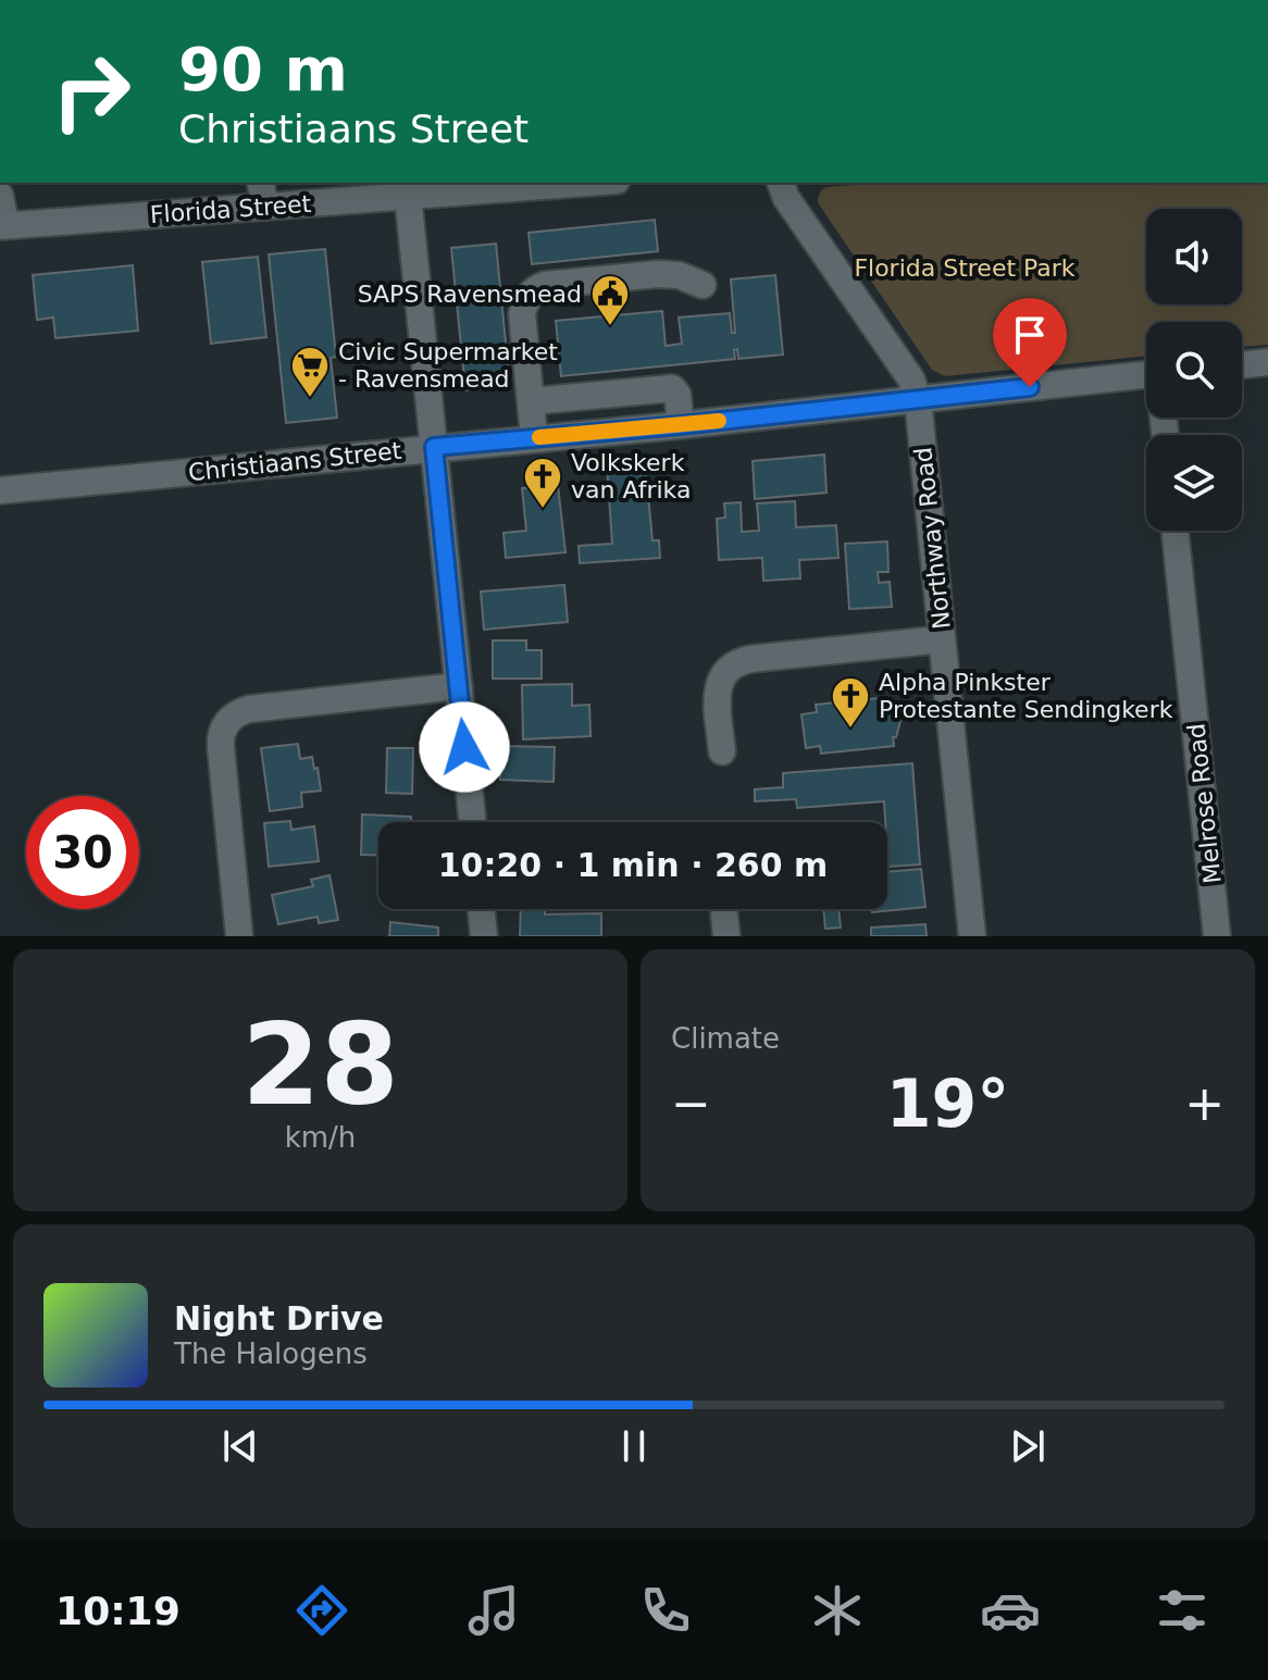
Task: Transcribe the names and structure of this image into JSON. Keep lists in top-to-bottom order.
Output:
{
  "streets": {
    "street": [
      "Florida Street",
      "Christiaans Street",
      "Northway Road",
      "Melrose Road"
    ]
  },
  "crossings": [
    ["Christiaans Street", "Northway Road"]
  ],
  "parks": ["Florida Street Park"],
  "places": {
    "public building": ["SAPS Ravensmead"],
    "supermarket": ["Civic Supermarket - Ravensmead"],
    "church": ["Volkskerk van Afrika", "Alpha Pinkster Protestante Sendingkerk"]
  },
  "page": {
    "turn": ["90 m", "Christiaans Street"],
    "limit": "30",
    "trip": "10:20 · 1 min · 260 m",
    "tile": [
      ["28", "km/h"],
      "Climate"
    ],
    "heat": ["−", "19°", "+"],
    "song": ["Night Drive", "The Halogens"],
    "tabs": "10:19"
  }
}
